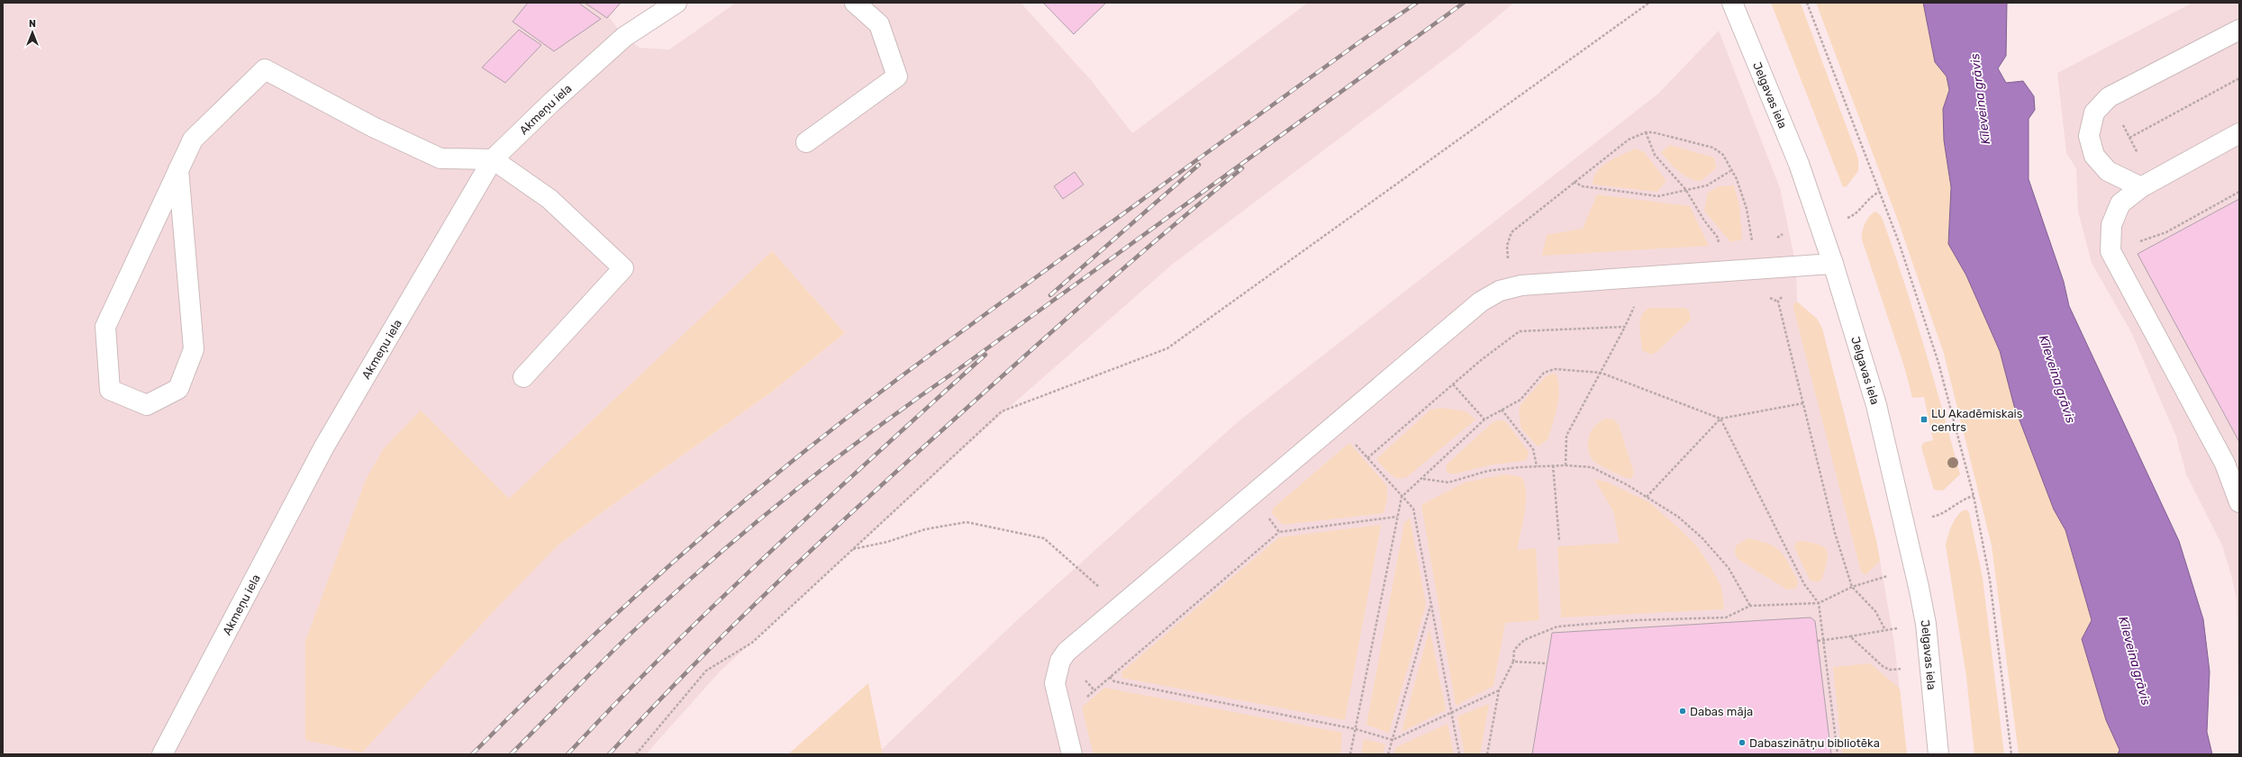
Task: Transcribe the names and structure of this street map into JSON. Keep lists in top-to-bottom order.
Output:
{
  "streets": {
    "main road": ["Jelgavas iela", "Akmeņu iela"]
  },
  "water": ["Kīleveina grāvis"],
  "places": {
    "transit": ["LU Akadēmiskais centrs"],
    "other": ["Dabas māja", "Dabaszinātņu bibliotēka"]
  },
  "north": "top"
}
